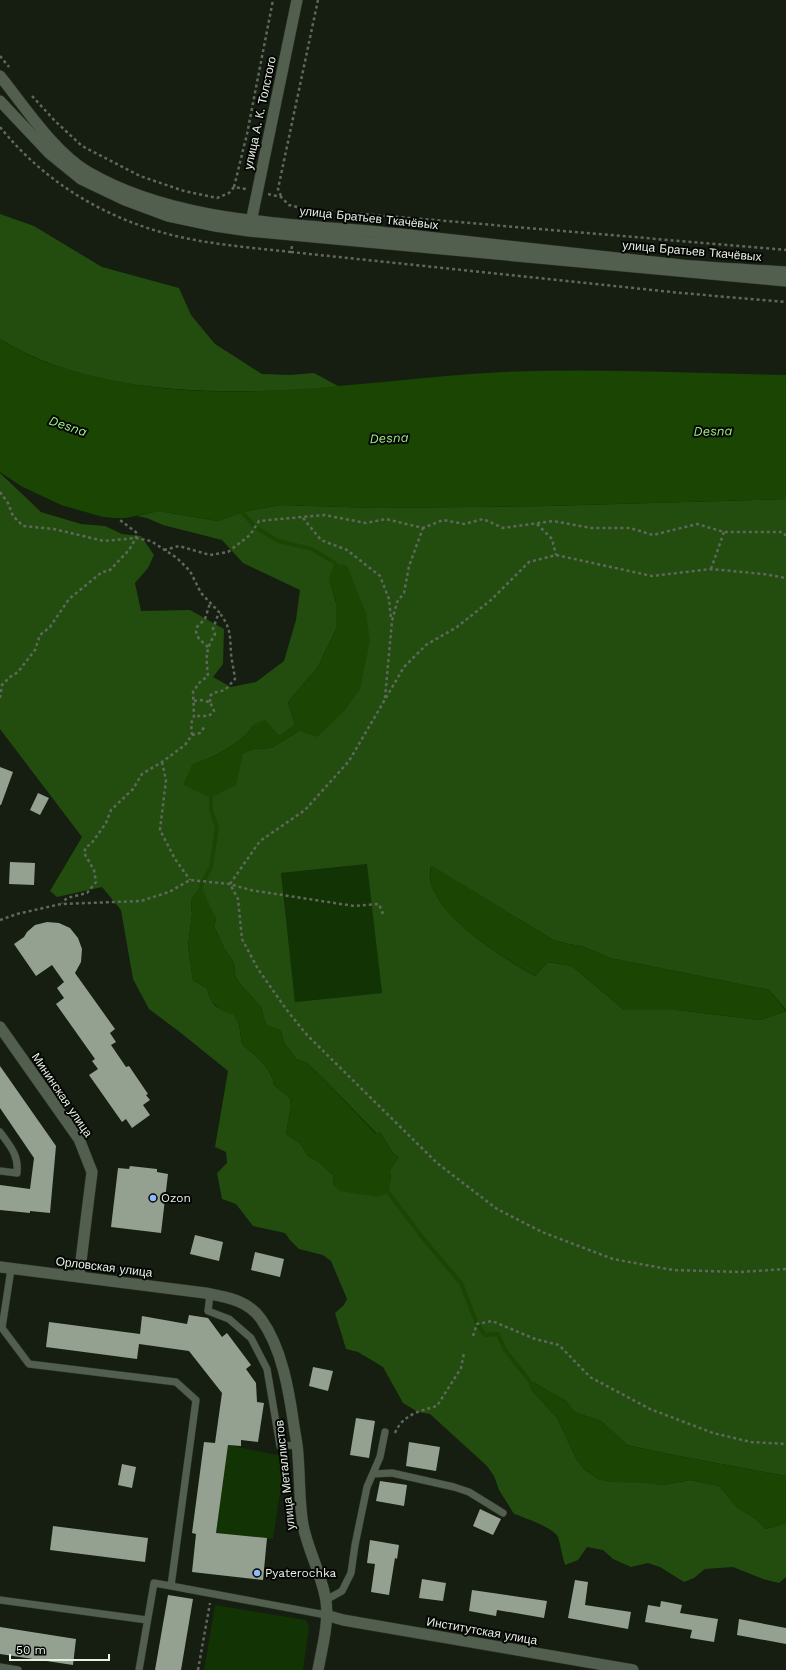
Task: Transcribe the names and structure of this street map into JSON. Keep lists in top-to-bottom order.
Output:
{
  "streets": {
    "street": [
      "улица А. К. Толстого",
      "улица Братьев Ткачёвых",
      "Мининская улица",
      "Орловская улица",
      "улица Металлистов",
      "Институтская улица"
    ]
  },
  "crossings": [
    ["улица А. К. Толстого", "улица Братьев Ткачёвых"],
    ["Мининская улица", "Орловская улица"],
    ["Орловская улица", "улица Металлистов"],
    ["улица Металлистов", "Институтская улица"]
  ],
  "water": ["Desna"],
  "places": ["Ozon", "Pyaterochka"],
  "scale_bar": "50 m"
}
